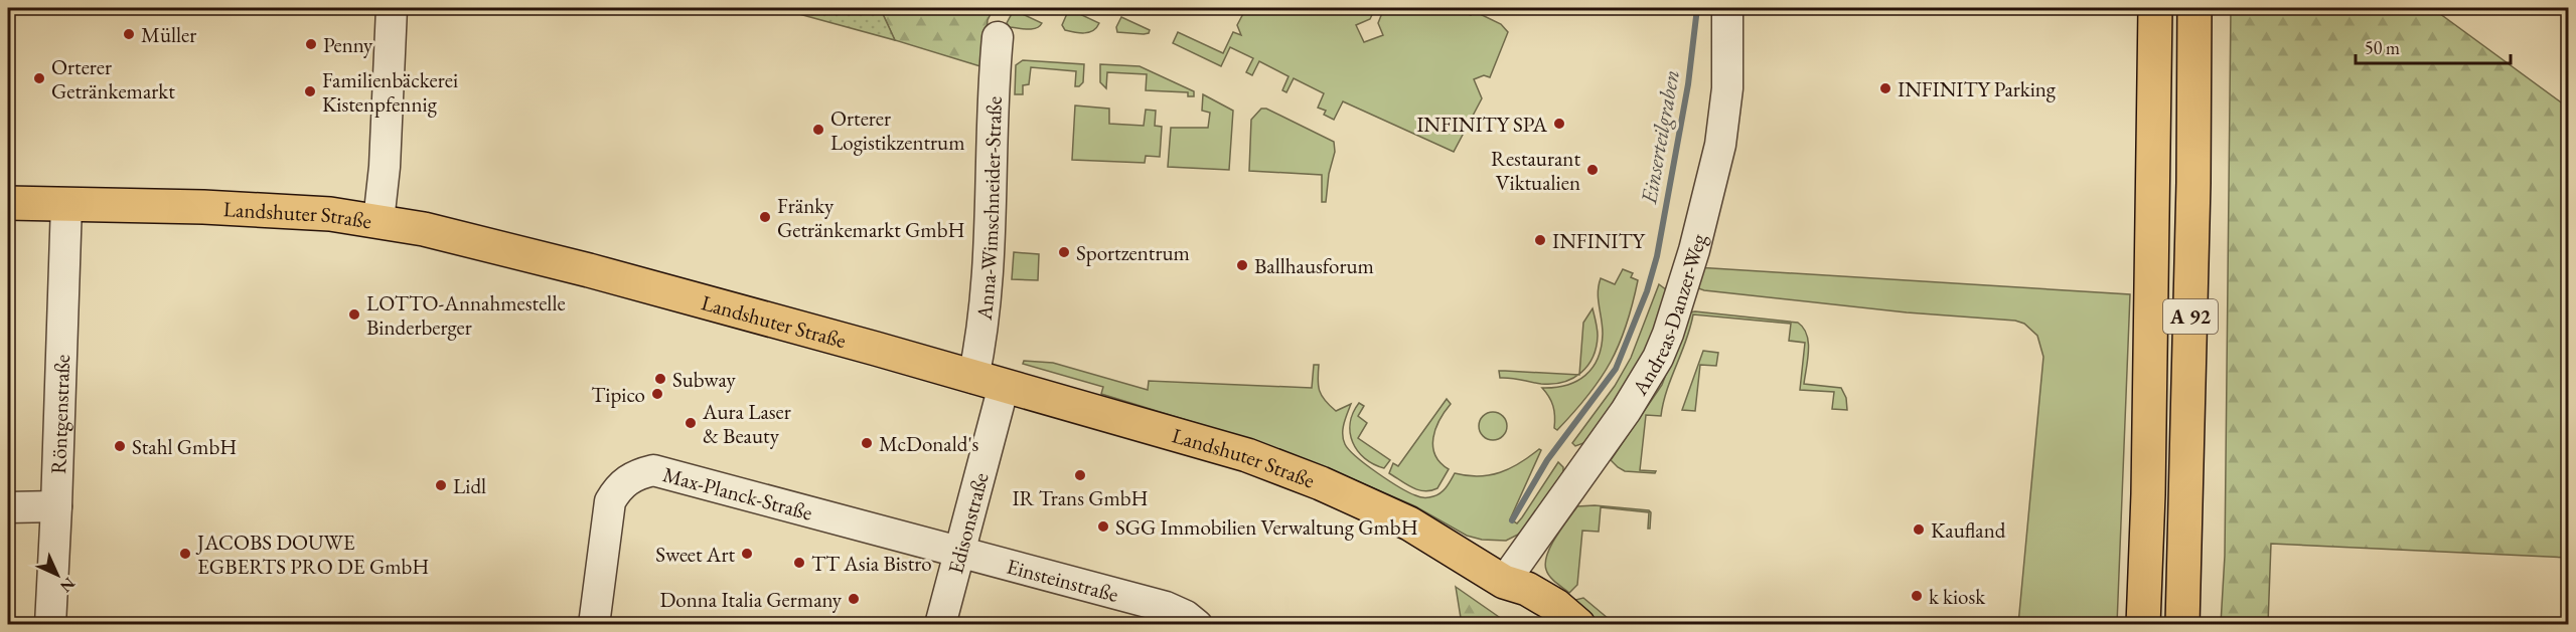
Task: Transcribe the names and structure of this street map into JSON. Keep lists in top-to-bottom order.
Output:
{
  "streets": {
    "main road": ["Landshuter Straße", "A 92"],
    "street": [
      "Anna-Wimschneider-Straße",
      "Andreas-Danzer-Weg",
      "Röntgenstraße",
      "Max-Planck-Straße",
      "Edisonstraße",
      "Einsteinstraße"
    ]
  },
  "crossings": [
    ["Anna-Wimschneider-Straße", "Landshuter Straße"],
    ["Anna-Wimschneider-Straße", "Edisonstraße"],
    ["Landshuter Straße", "Andreas-Danzer-Weg"],
    ["Landshuter Straße", "Röntgenstraße"],
    ["Landshuter Straße", "Edisonstraße"],
    ["Max-Planck-Straße", "Edisonstraße"],
    ["Max-Planck-Straße", "Einsteinstraße"],
    ["Edisonstraße", "Einsteinstraße"]
  ],
  "water": ["Einserteilgraben"],
  "places": [
    "Müller",
    "Penny",
    "Orterer Getränkemarkt",
    "INFINITY Parking",
    "Familienbäckerei Kistenpfennig",
    "INFINITY SPA",
    "Orterer Logistikzentrum",
    "Restaurant Viktualien",
    "Fränky Getränkemarkt GmbH",
    "INFINITY",
    "Sportzentrum",
    "Ballhausforum",
    "LOTTO-Annahmestelle Binderberger",
    "Subway",
    "Tipico",
    "Aura Laser & Beauty",
    "McDonald's",
    "Stahl GmbH",
    "IR Trans GmbH",
    "Lidl",
    "SGG Immobilien Verwaltung GmbH",
    "Kaufland",
    "JACOBS DOUWE EGBERTS PRO DE GmbH",
    "Sweet Art",
    "TT Asia Bistro",
    "k kiosk",
    "Donna Italia Germany"
  ],
  "scale_bar": "50 m",
  "north": "bottom right"
}
